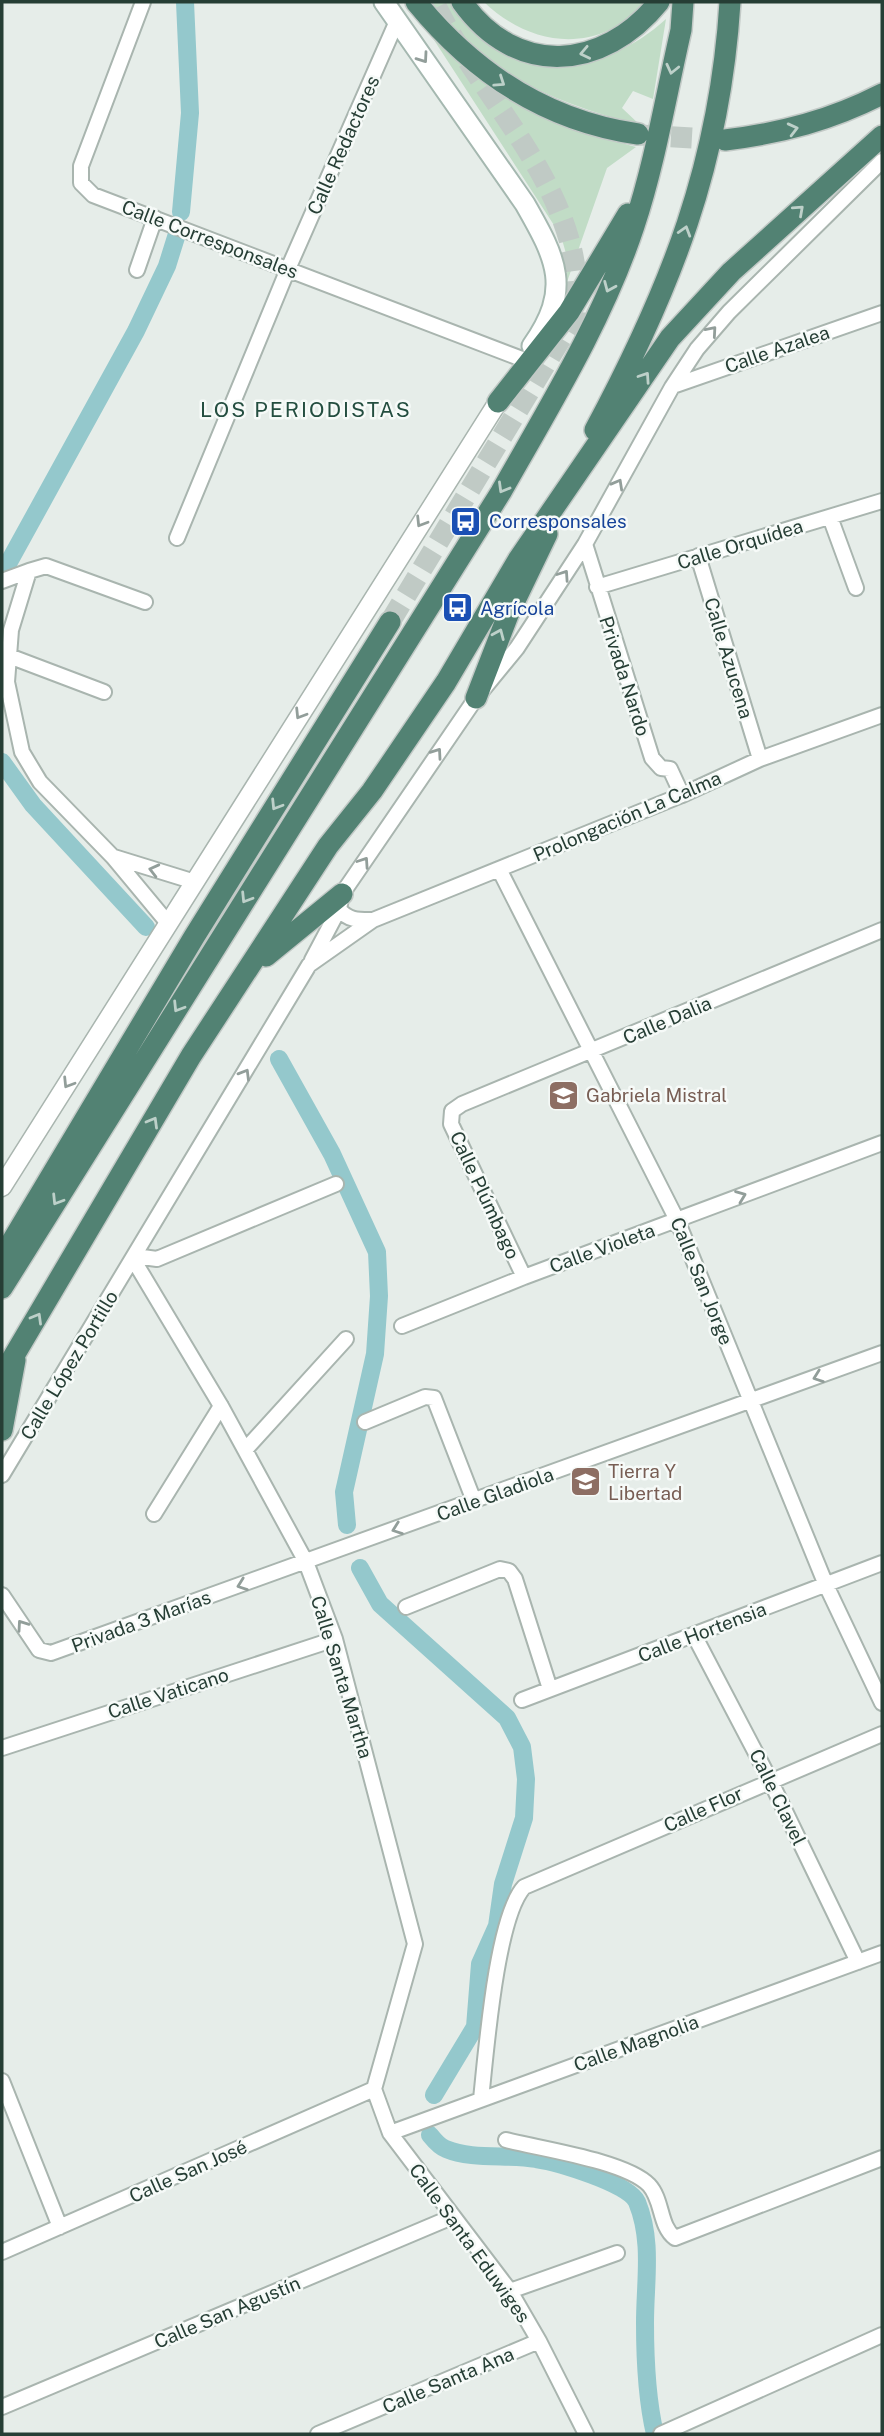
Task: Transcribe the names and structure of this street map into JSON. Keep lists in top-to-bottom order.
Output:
{
  "streets": {
    "street": [
      "Calle Redactores",
      "Calle Corresponsales",
      "Calle Azalea",
      "Calle Orquídea",
      "Calle Azucena",
      "Privada Nardo",
      "Prolongación La Calma",
      "Calle Dalia",
      "Calle Plúmbago",
      "Calle Violeta",
      "Calle San Jorge",
      "Calle López Portillo",
      "Calle Gladiola",
      "Privada 3 Marías",
      "Calle Hortensia",
      "Calle Santa Martha",
      "Calle Vaticano",
      "Calle Clavel",
      "Calle Flor",
      "Calle Magnolia",
      "Calle San José",
      "Calle Santa Eduwiges",
      "Calle San Agustín",
      "Calle Santa Ana"
    ]
  },
  "crossings": [
    ["Calle Redactores", "Calle Corresponsales"],
    ["Calle Orquídea", "Calle Azucena"],
    ["Calle Orquídea", "Privada Nardo"],
    ["Calle Azucena", "Prolongación La Calma"],
    ["Privada Nardo", "Prolongación La Calma"],
    ["Prolongación La Calma", "Calle San Jorge"],
    ["Prolongación La Calma", "Calle López Portillo"],
    ["Calle Dalia", "Calle Plúmbago"],
    ["Calle Dalia", "Calle San Jorge"],
    ["Calle Plúmbago", "Calle Violeta"],
    ["Calle Violeta", "Calle San Jorge"],
    ["Calle San Jorge", "Calle Gladiola"],
    ["Calle San Jorge", "Calle Hortensia"],
    ["Calle López Portillo", "Calle Santa Martha"],
    ["Calle Gladiola", "Privada 3 Marías"],
    ["Calle Gladiola", "Calle Santa Martha"],
    ["Privada 3 Marías", "Calle Santa Martha"],
    ["Calle Hortensia", "Calle Clavel"],
    ["Calle Santa Martha", "Calle Vaticano"],
    ["Calle Santa Martha", "Calle San José"],
    ["Calle Santa Martha", "Calle Santa Eduwiges"],
    ["Calle Clavel", "Calle Flor"],
    ["Calle Clavel", "Calle Magnolia"],
    ["Calle Flor", "Calle Magnolia"],
    ["Calle Magnolia", "Calle Santa Eduwiges"],
    ["Calle San José", "Calle Santa Eduwiges"],
    ["Calle Santa Eduwiges", "Calle San Agustín"],
    ["Calle Santa Eduwiges", "Calle Santa Ana"]
  ],
  "one_way": ["Calle Violeta", "Calle Gladiola", "Privada 3 Marías"],
  "districts": ["LOS PERIODISTAS"],
  "places": {
    "bus stop": ["Corresponsales", "Agrícola"],
    "school or university": ["Gabriela Mistral", "Tierra Y Libertad"]
  }
}
